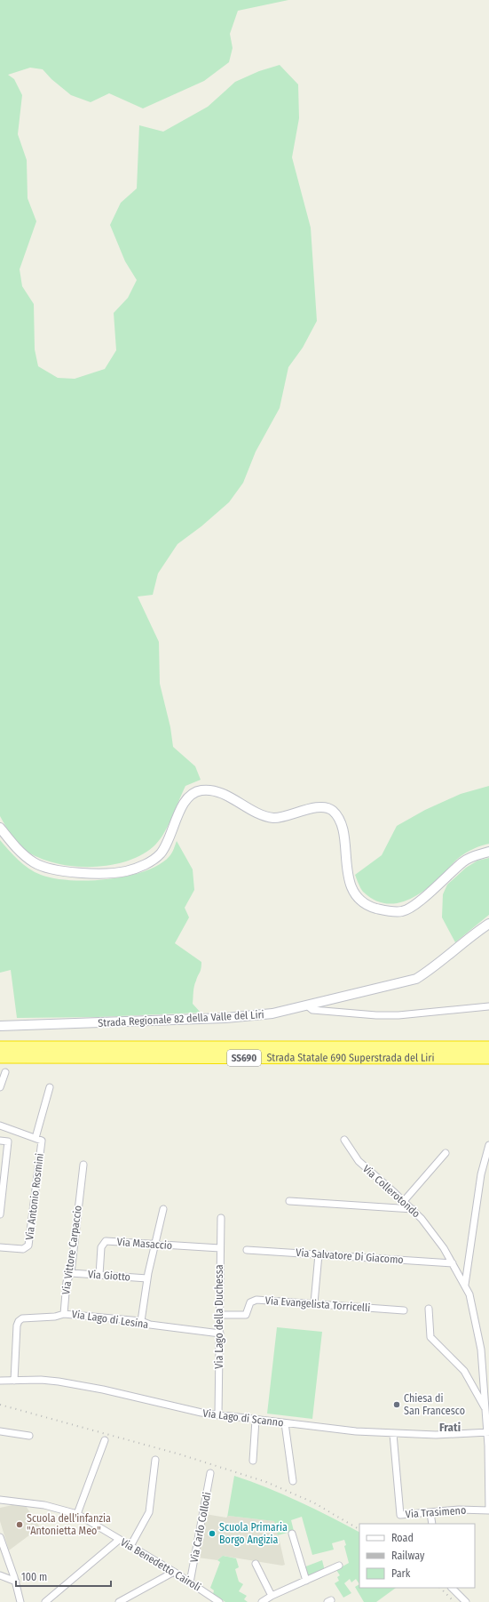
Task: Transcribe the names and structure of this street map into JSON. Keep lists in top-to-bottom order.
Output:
{
  "streets": {
    "highway": ["SS690", "Strada Statale 690 Superstrada del Liri"],
    "main road": ["Strada Regionale 82 della Valle del Liri"],
    "street": [
      "Via Collerotondo",
      "Via Antonio Rosmini",
      "Via Masaccio",
      "Via Vittore Carpaccio",
      "Via Salvatore Di Giacomo",
      "Via Giotto",
      "Via Evangelista Torricelli",
      "Via Lago della Duchessa",
      "Via Lago di Lesina",
      "Via Lago di Scanno",
      "Via Trasimeno",
      "Via Carlo Collodi",
      "Via Benedetto Cairoli"
    ]
  },
  "crossings": [
    ["Via Collerotondo", "Via Salvatore Di Giacomo"],
    ["Via Collerotondo", "Via Lago di Scanno"],
    ["Via Collerotondo", "Via Trasimeno"],
    ["Via Masaccio", "Via Giotto"],
    ["Via Masaccio", "Via Lago della Duchessa"],
    ["Via Vittore Carpaccio", "Via Giotto"],
    ["Via Vittore Carpaccio", "Via Lago di Lesina"],
    ["Via Evangelista Torricelli", "Via Lago della Duchessa"],
    ["Via Lago della Duchessa", "Via Lago di Lesina"],
    ["Via Lago della Duchessa", "Via Lago di Scanno"],
    ["Via Lago di Lesina", "Via Lago di Scanno"],
    ["Via Lago di Scanno", "Via Trasimeno"],
    ["Via Carlo Collodi", "Via Benedetto Cairoli"]
  ],
  "districts": ["Frati"],
  "places": ["Chiesa di San Francesco", "Scuola dell'infanzia \"Antonietta Meo\"", "Scuola Primaria Borgo Angizia"],
  "legend": ["Road", "Railway", "Park"],
  "scale_bar": "100 m"
}
